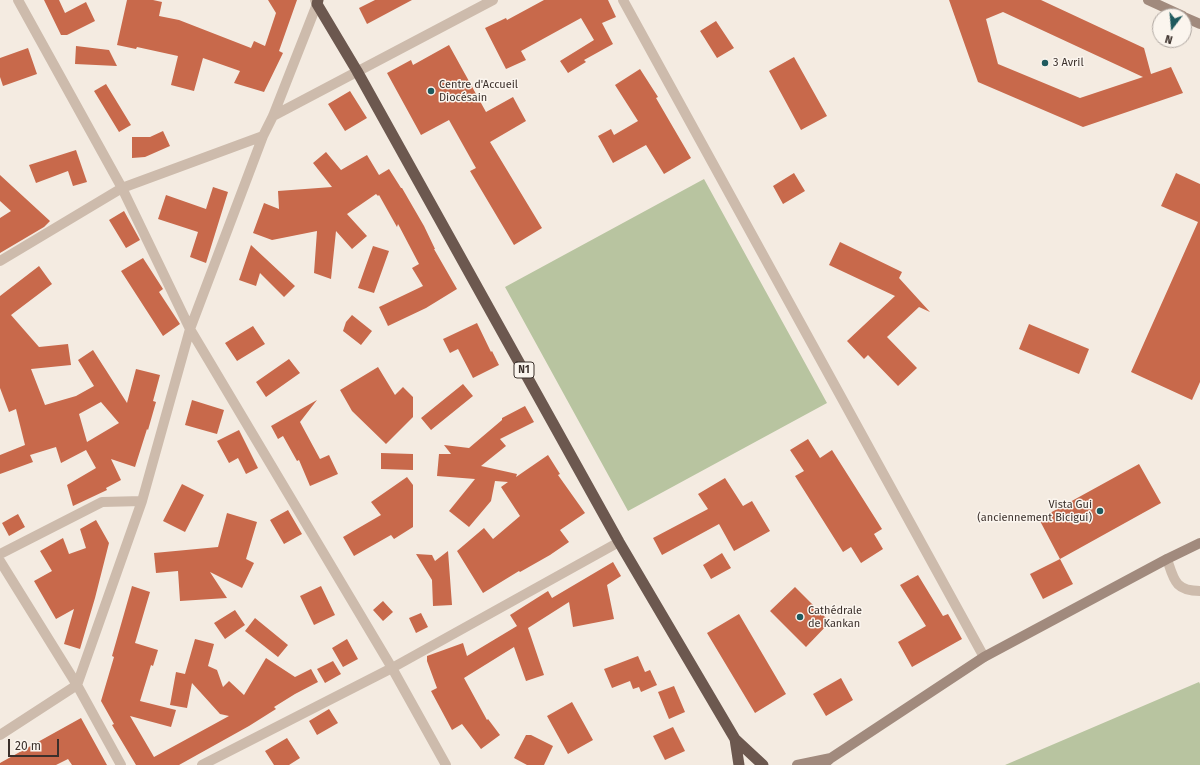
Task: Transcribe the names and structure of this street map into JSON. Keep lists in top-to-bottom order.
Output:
{
  "streets": {
    "highway": ["N1"]
  },
  "places": [
    "3 Avril",
    "Centre d'Accueil Diocésain",
    "Vista Gui (anciennement Bicigui)",
    "Cathédrale de Kankan"
  ],
  "scale_bar": "20 m",
  "north": "bottom"
}
